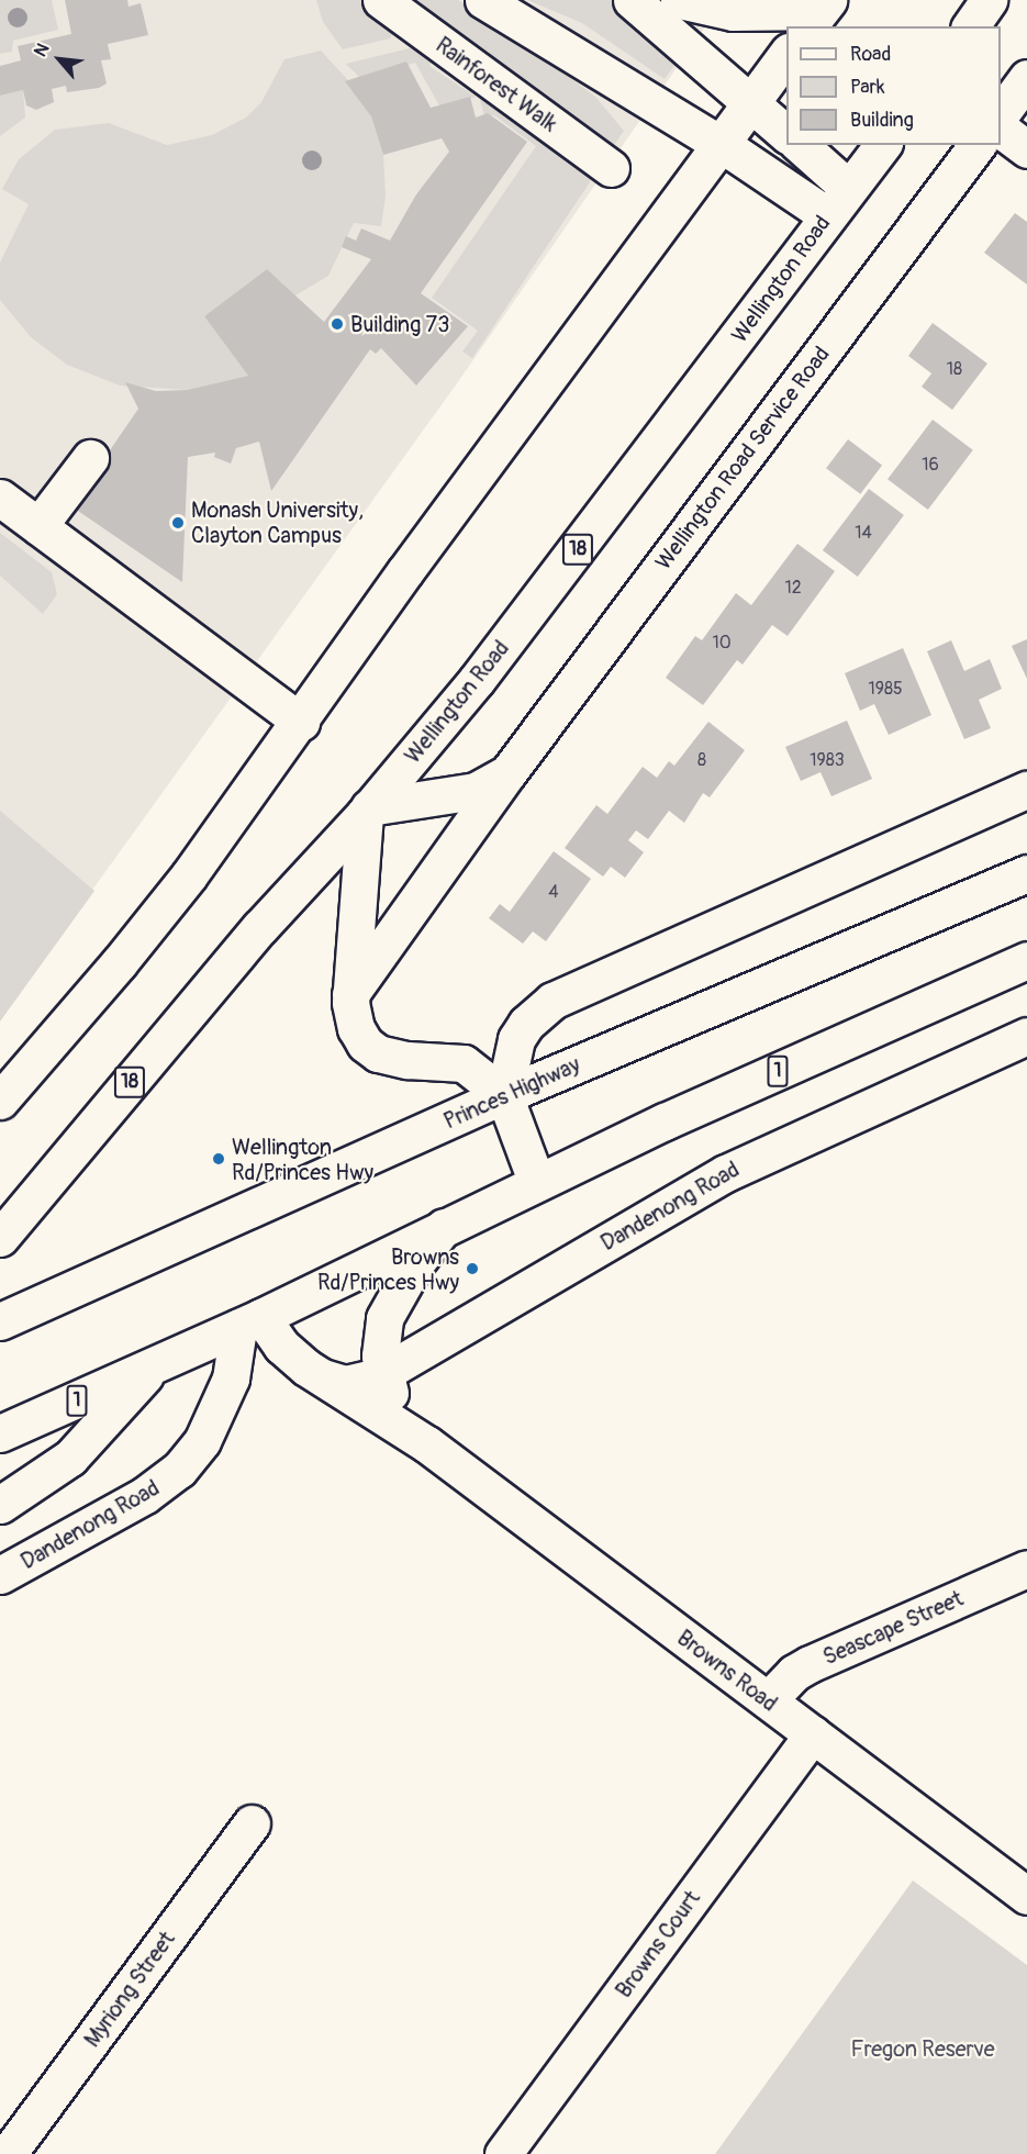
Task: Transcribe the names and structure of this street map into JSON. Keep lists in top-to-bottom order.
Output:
{
  "streets": {
    "main road": [
      "Rainforest Walk",
      "Wellington Road",
      "Wellington Road Service Road",
      "18",
      "1",
      "Princes Highway",
      "Dandenong Road",
      "Seascape Street",
      "Browns Road",
      "Browns Court",
      "Myriong Street"
    ]
  },
  "crossings": [
    ["Wellington Road", "Wellington Road Service Road"],
    ["1", "Dandenong Road"],
    ["1", "Browns Road"],
    ["Dandenong Road", "Browns Road"],
    ["Seascape Street", "Browns Road"],
    ["Browns Road", "Browns Court"]
  ],
  "parks": ["Fregon Reserve"],
  "places": [
    "Building 73",
    "Monash University, Clayton Campus",
    "Wellington Rd/Princes Hwy",
    "Browns Rd/Princes Hwy"
  ],
  "house_numbers": [
    "18",
    "16",
    "14",
    "12",
    "10",
    "1985",
    "8",
    "1983",
    "4"
  ],
  "legend": ["Road", "Park", "Building"],
  "north": "top left"
}
